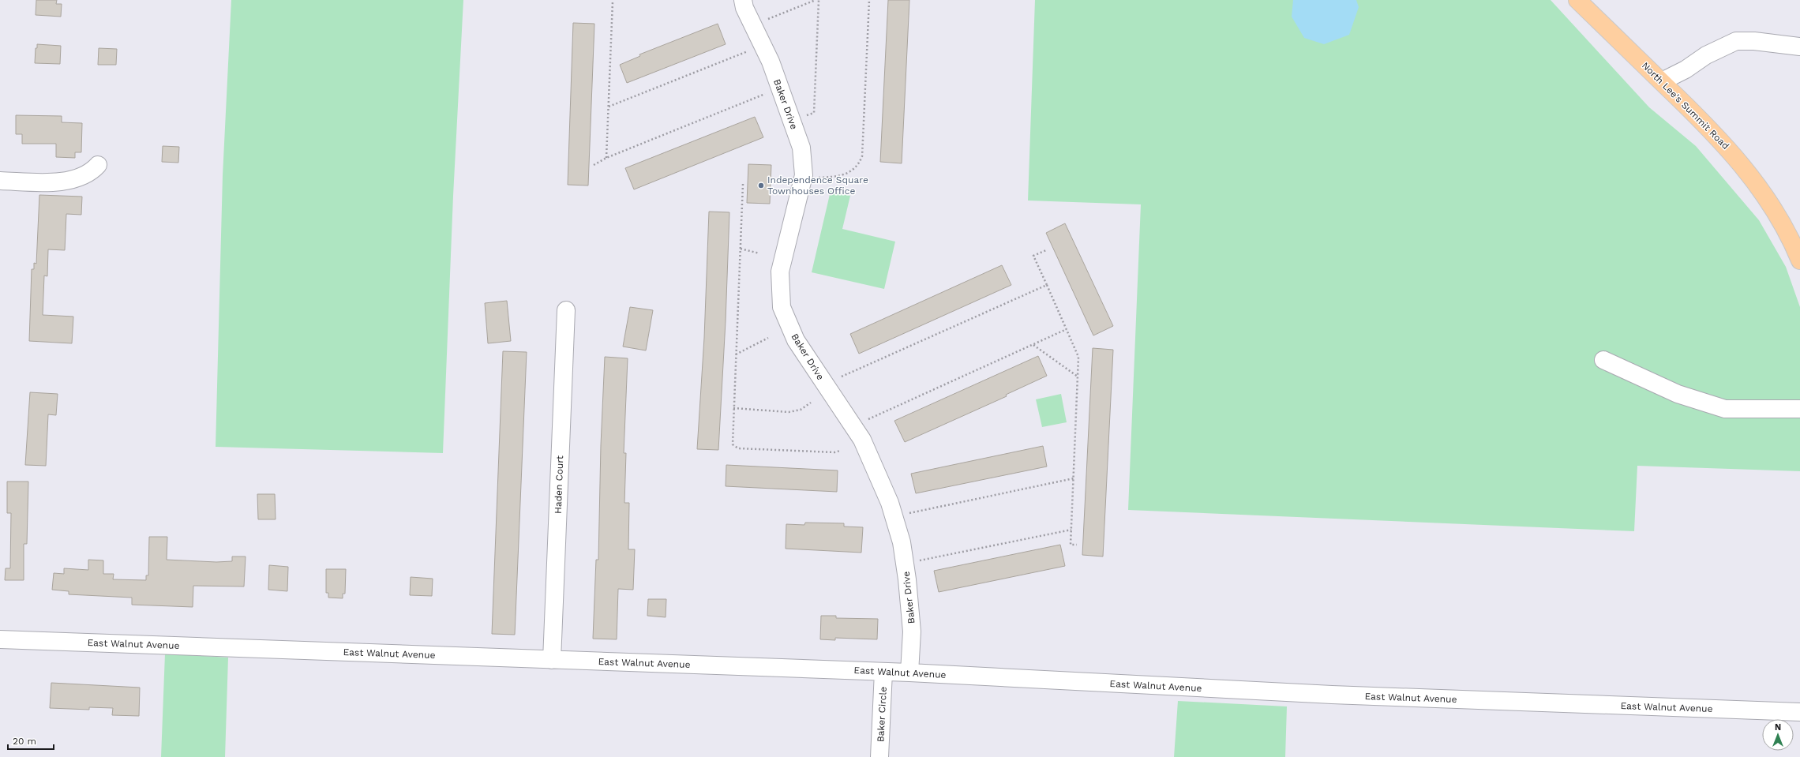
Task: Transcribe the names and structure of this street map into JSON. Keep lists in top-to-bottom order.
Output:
{
  "streets": {
    "main road": ["North Lee's Summit Road"],
    "street": [
      "Baker Drive",
      "Haden Court",
      "East Walnut Avenue",
      "Baker Circle"
    ]
  },
  "crossings": [
    ["Baker Drive", "East Walnut Avenue"],
    ["Haden Court", "East Walnut Avenue"],
    ["East Walnut Avenue", "Baker Circle"]
  ],
  "places": ["Independence Square Townhouses Office"],
  "scale_bar": "20 m",
  "north": "top"
}
